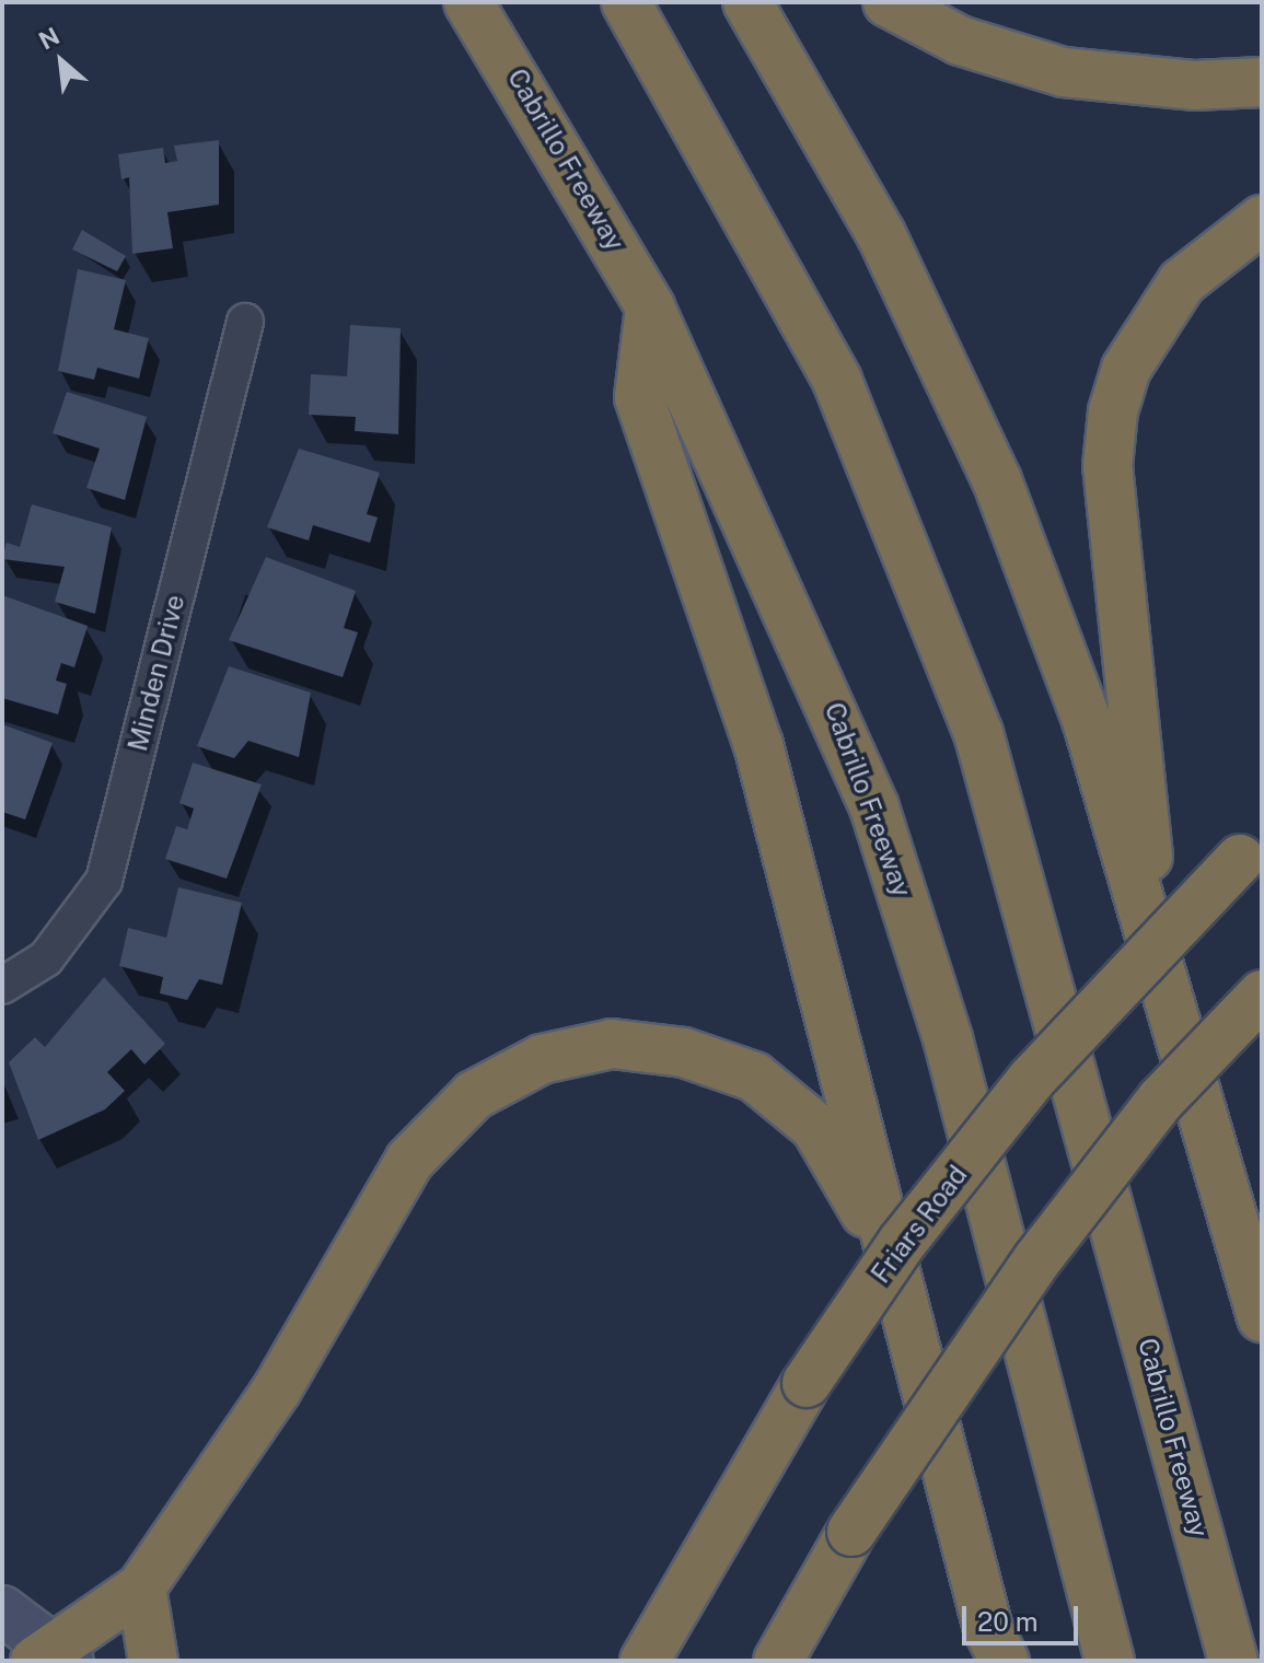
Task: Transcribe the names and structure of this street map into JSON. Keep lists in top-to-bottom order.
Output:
{
  "streets": {
    "highway": ["Cabrillo Freeway", "Friars Road"],
    "street": ["Minden Drive"]
  },
  "scale_bar": "20 m",
  "north": "top left"
}
